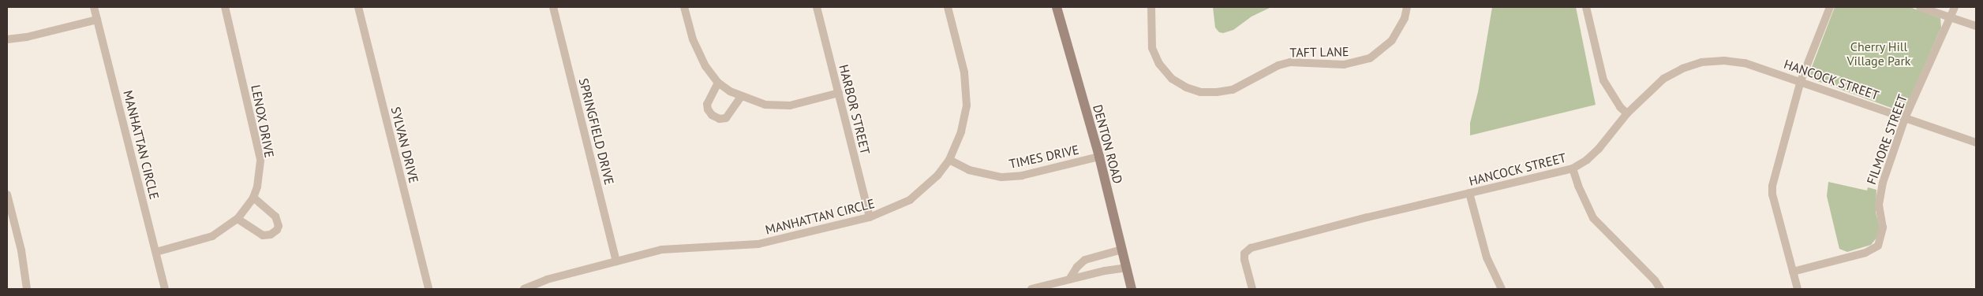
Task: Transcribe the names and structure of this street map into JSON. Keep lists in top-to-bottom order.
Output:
{
  "streets": {
    "street": [
      "TAFT LANE",
      "HANCOCK STREET",
      "HARBOR STREET",
      "LENOX DRIVE",
      "SPRINGFIELD DRIVE",
      "FILMORE STREET",
      "DENTON ROAD",
      "MANHATTAN CIRCLE",
      "SYLVAN DRIVE",
      "TIMES DRIVE"
    ]
  },
  "crossings": [
    ["HANCOCK STREET", "FILMORE STREET"],
    ["HARBOR STREET", "MANHATTAN CIRCLE"],
    ["LENOX DRIVE", "MANHATTAN CIRCLE"],
    ["SPRINGFIELD DRIVE", "MANHATTAN CIRCLE"],
    ["DENTON ROAD", "TIMES DRIVE"],
    ["MANHATTAN CIRCLE", "TIMES DRIVE"]
  ],
  "parks": ["Cherry Hill Village Park"]
}
